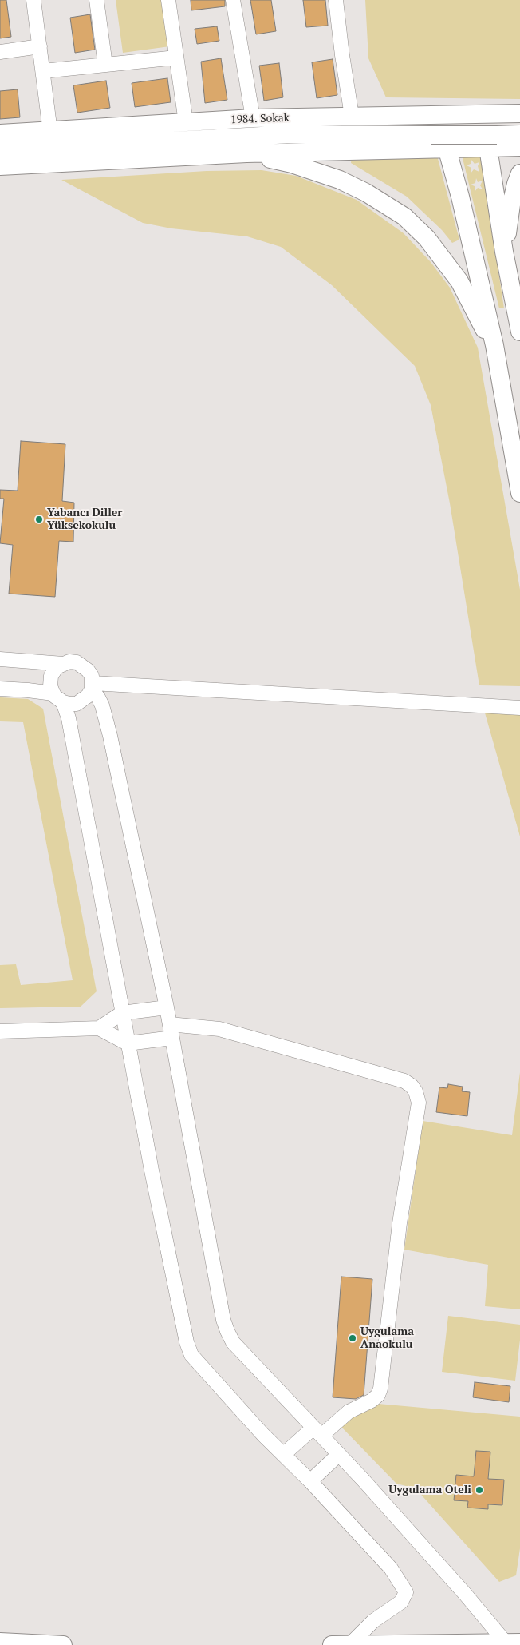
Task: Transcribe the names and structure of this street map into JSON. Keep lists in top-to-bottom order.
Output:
{
  "streets": {
    "main road": ["1984. Sokak"]
  },
  "places": ["Yabancı Diller Yüksekokulu", "Uygulama Anaokulu", "Uygulama Oteli"]
}
